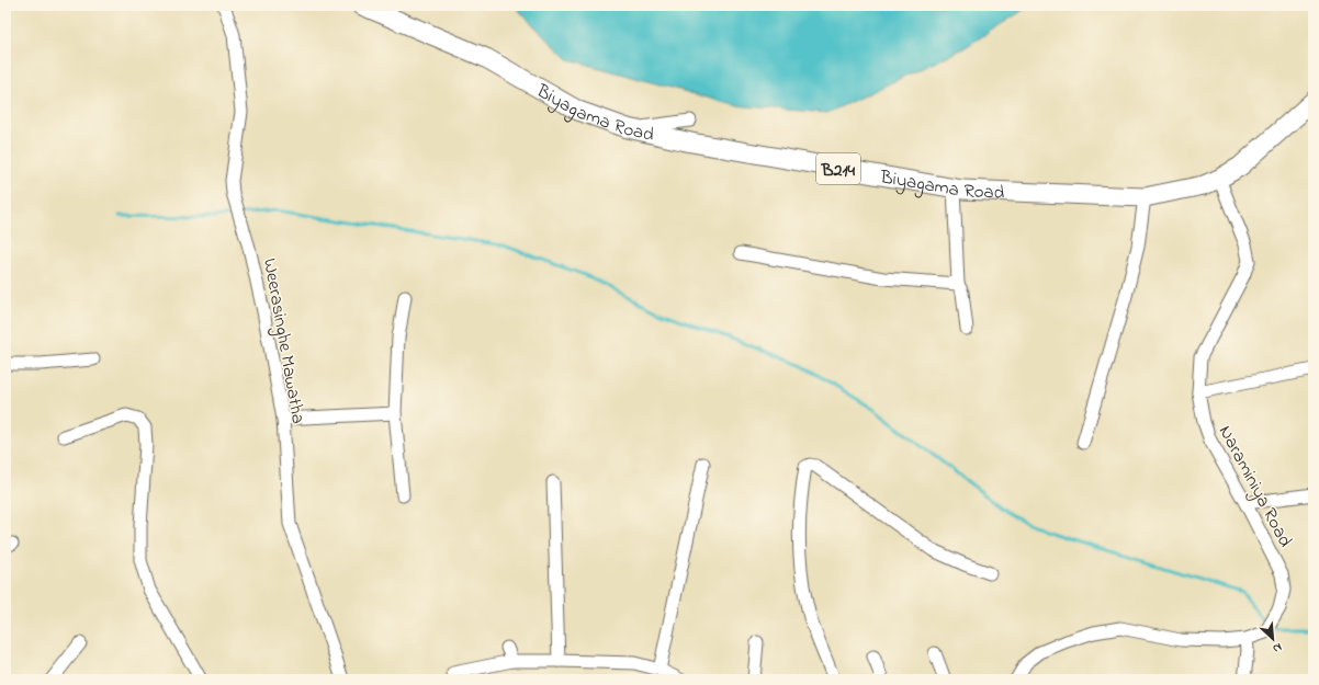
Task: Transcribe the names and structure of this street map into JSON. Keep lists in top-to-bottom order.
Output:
{
  "streets": {
    "main road": ["Biyagama Road", "B214"],
    "street": ["Weerasinghe Mawatha", "Naraminiya Road"]
  },
  "crossings": [
    ["Biyagama Road", "Naraminiya Road"]
  ],
  "north": "bottom right"
}
